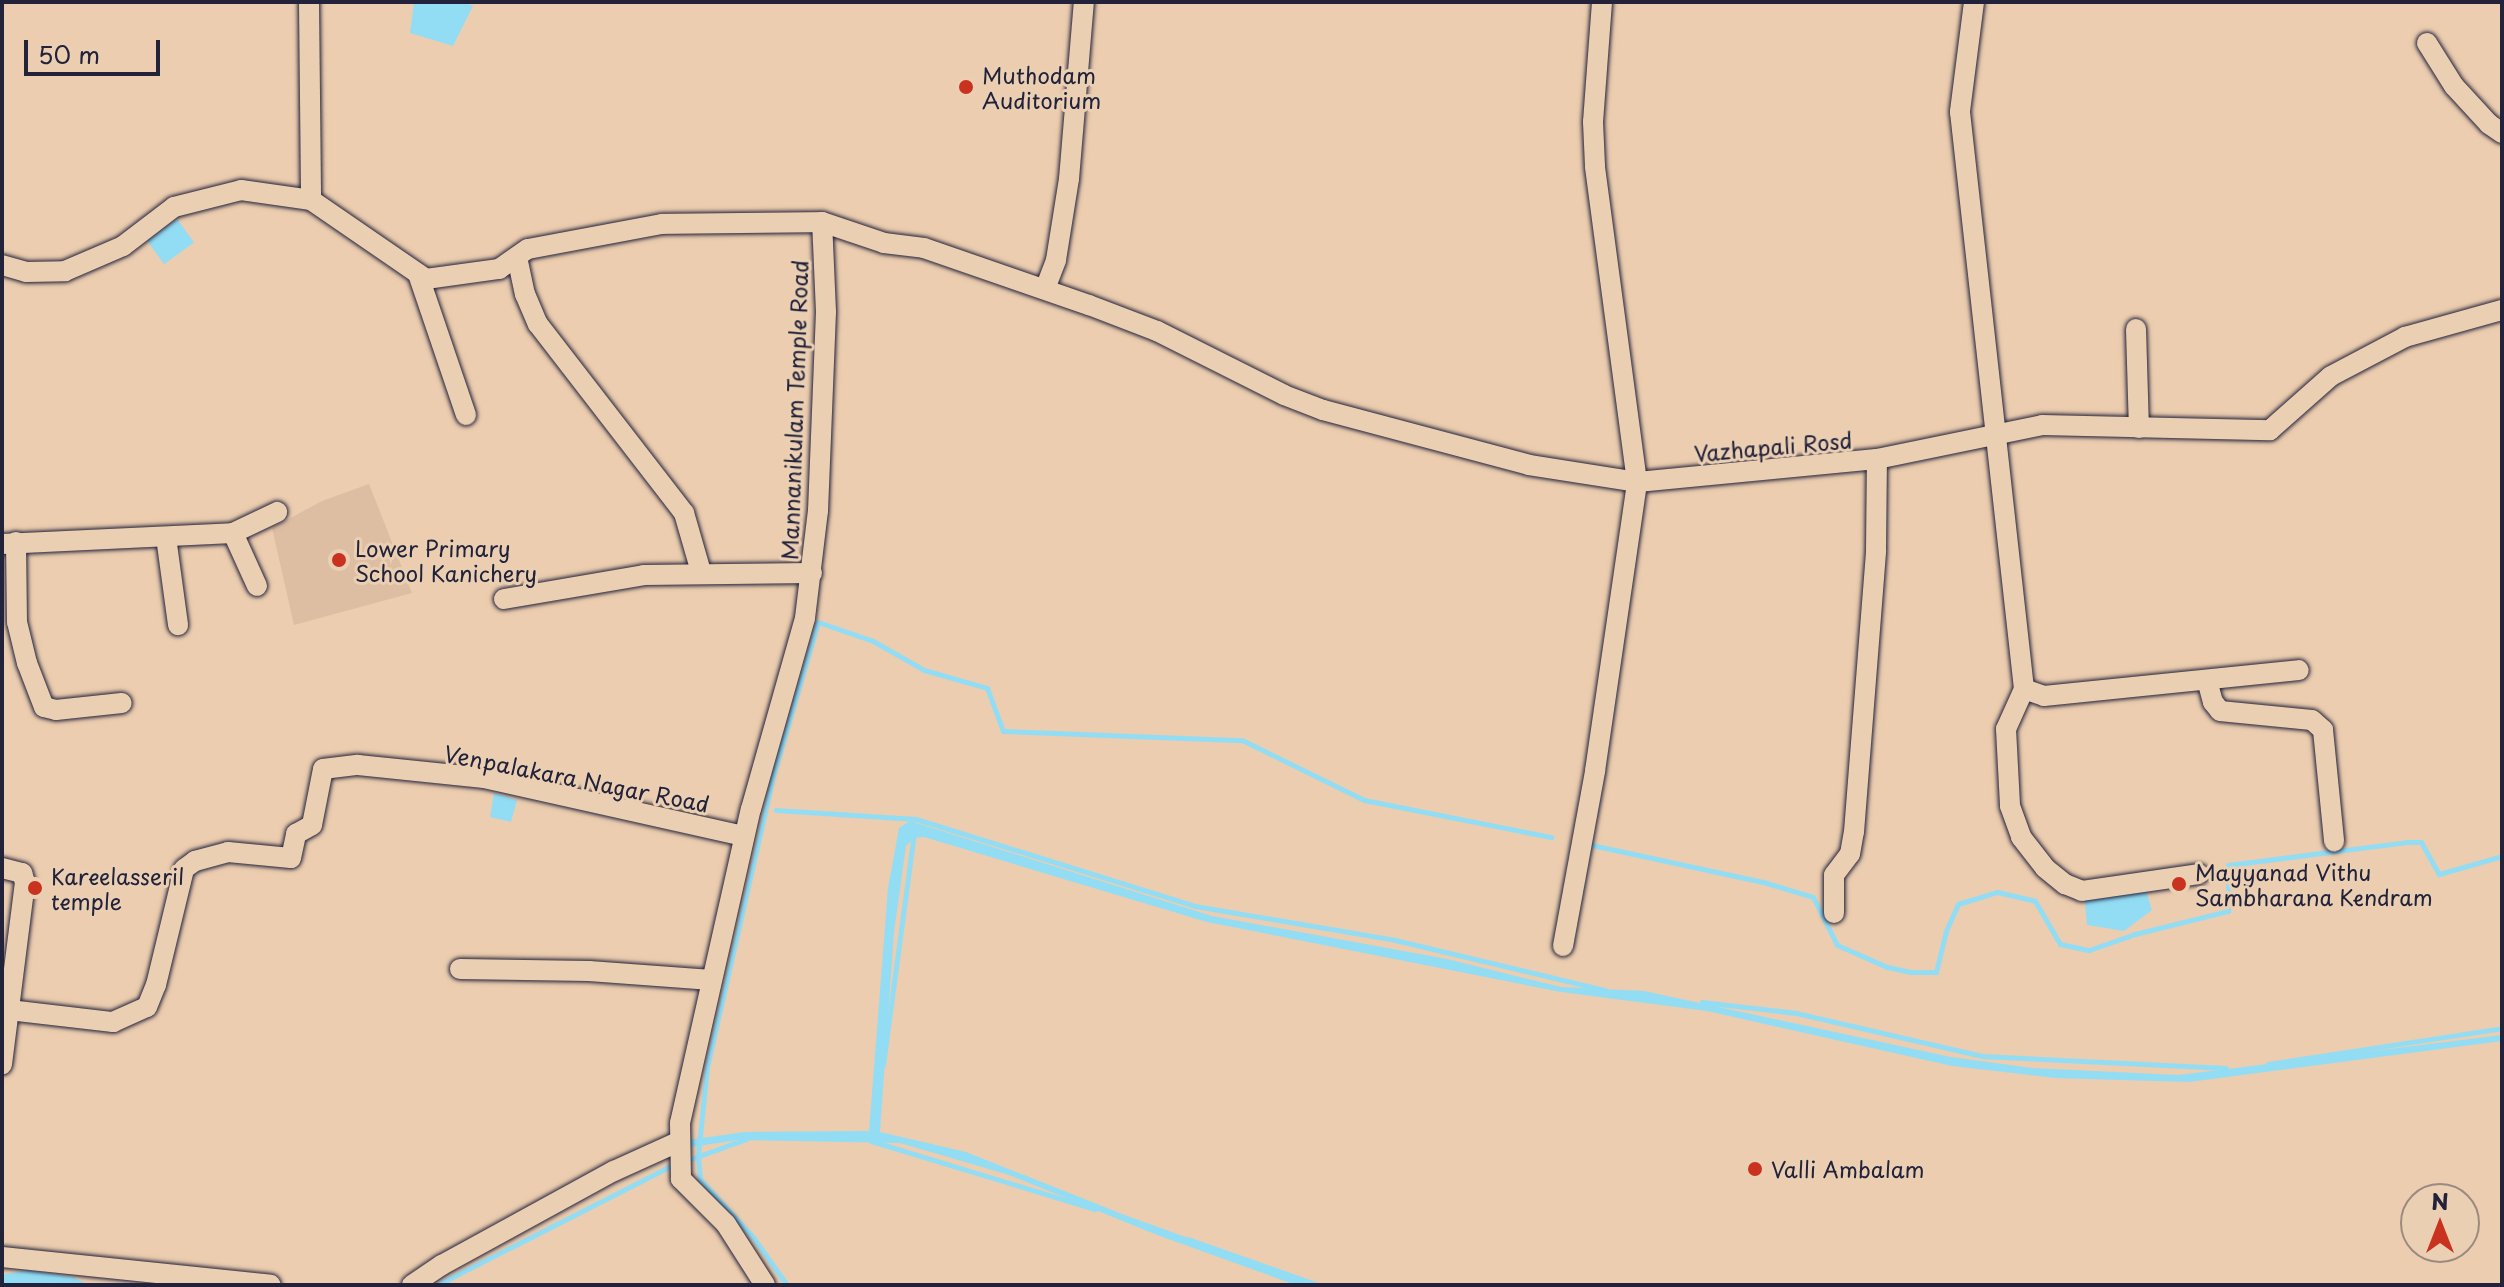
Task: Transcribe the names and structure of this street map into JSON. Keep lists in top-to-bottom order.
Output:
{
  "streets": {
    "street": ["Mannanikulam Temple Road", "Vazhapali Rosd", "Venpalakara Nagar Road"]
  },
  "crossings": [
    ["Mannanikulam Temple Road", "Venpalakara Nagar Road"]
  ],
  "places": [
    "Muthodam Auditorium",
    "Lower Primary School Kanichery",
    "Mayyanad Vithu Sambharana Kendram",
    "Kareelasseril temple",
    "Valli Ambalam"
  ],
  "scale_bar": "50 m",
  "north": "top"
}
